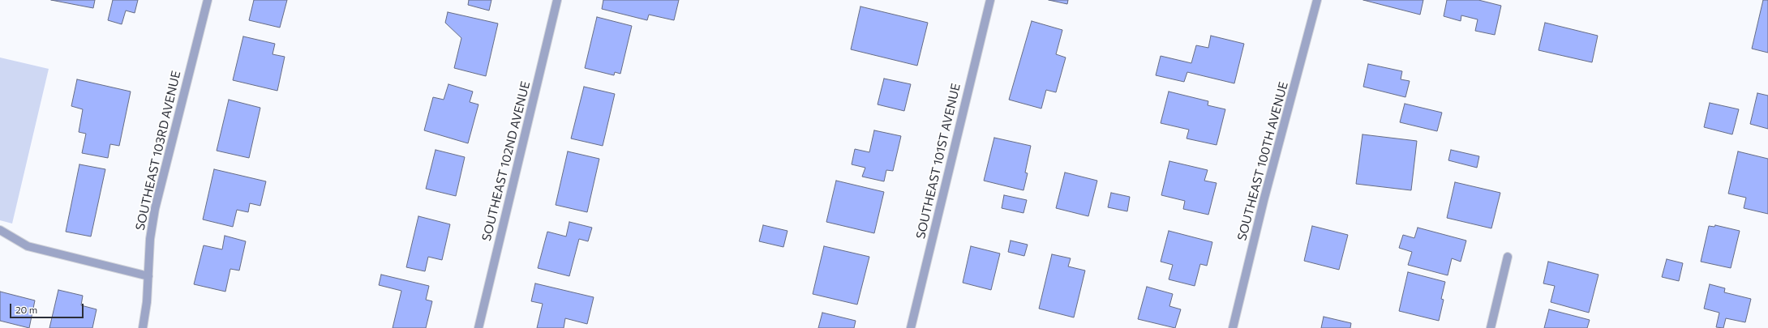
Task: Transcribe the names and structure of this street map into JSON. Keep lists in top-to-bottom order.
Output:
{
  "streets": {
    "street": [
      "SOUTHEAST 103RD AVENUE",
      "SOUTHEAST 102ND AVENUE",
      "SOUTHEAST 101ST AVENUE",
      "SOUTHEAST 100TH AVENUE"
    ]
  },
  "scale_bar": "20 m"
}
